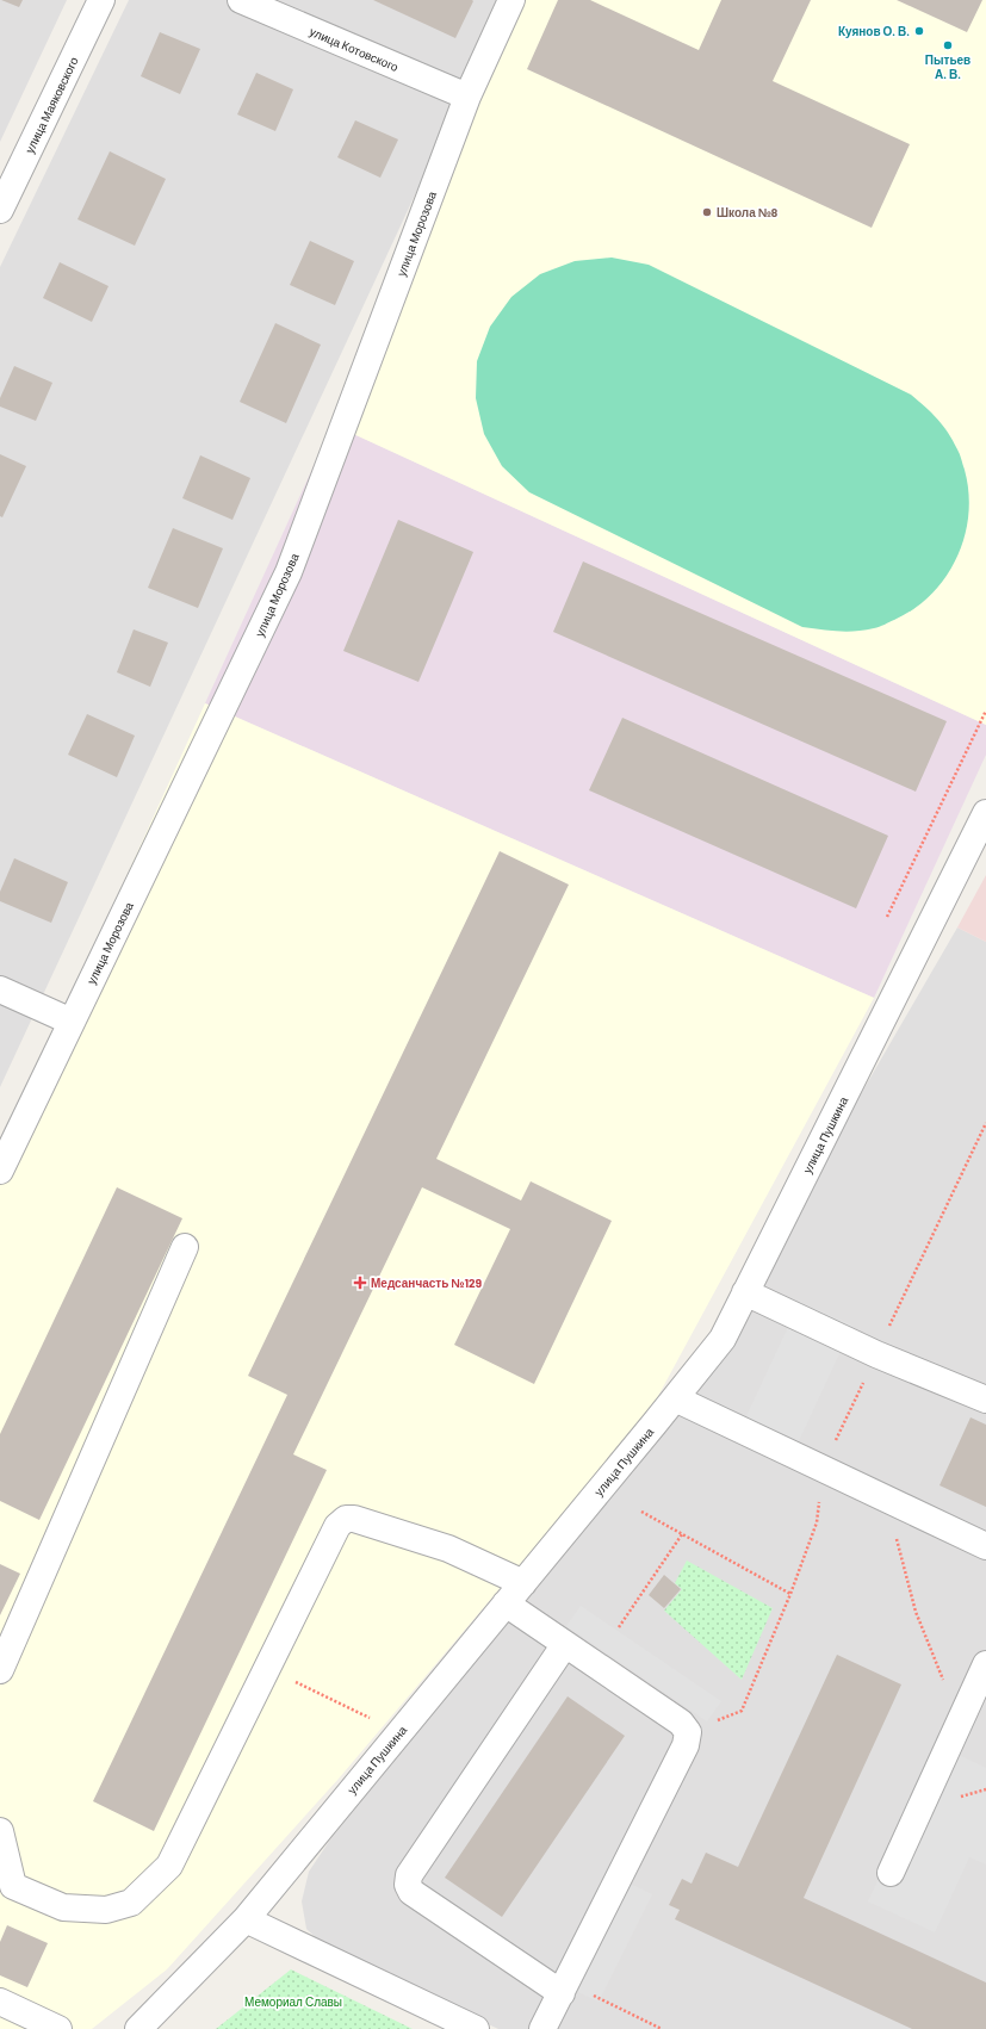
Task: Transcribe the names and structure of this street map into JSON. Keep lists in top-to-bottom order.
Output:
{
  "streets": {
    "street": [
      "улица Котовского",
      "улица Маяковского",
      "улица Морозова",
      "улица Пушкина"
    ]
  },
  "crossings": [
    ["улица Котовского", "улица Морозова"]
  ],
  "parks": ["Мемориал Славы"],
  "places": {
    "other": ["Куянов О. В.", "Пытьев А. В.", "Школа №8"],
    "health": ["Медсанчасть №129"]
  }
}
